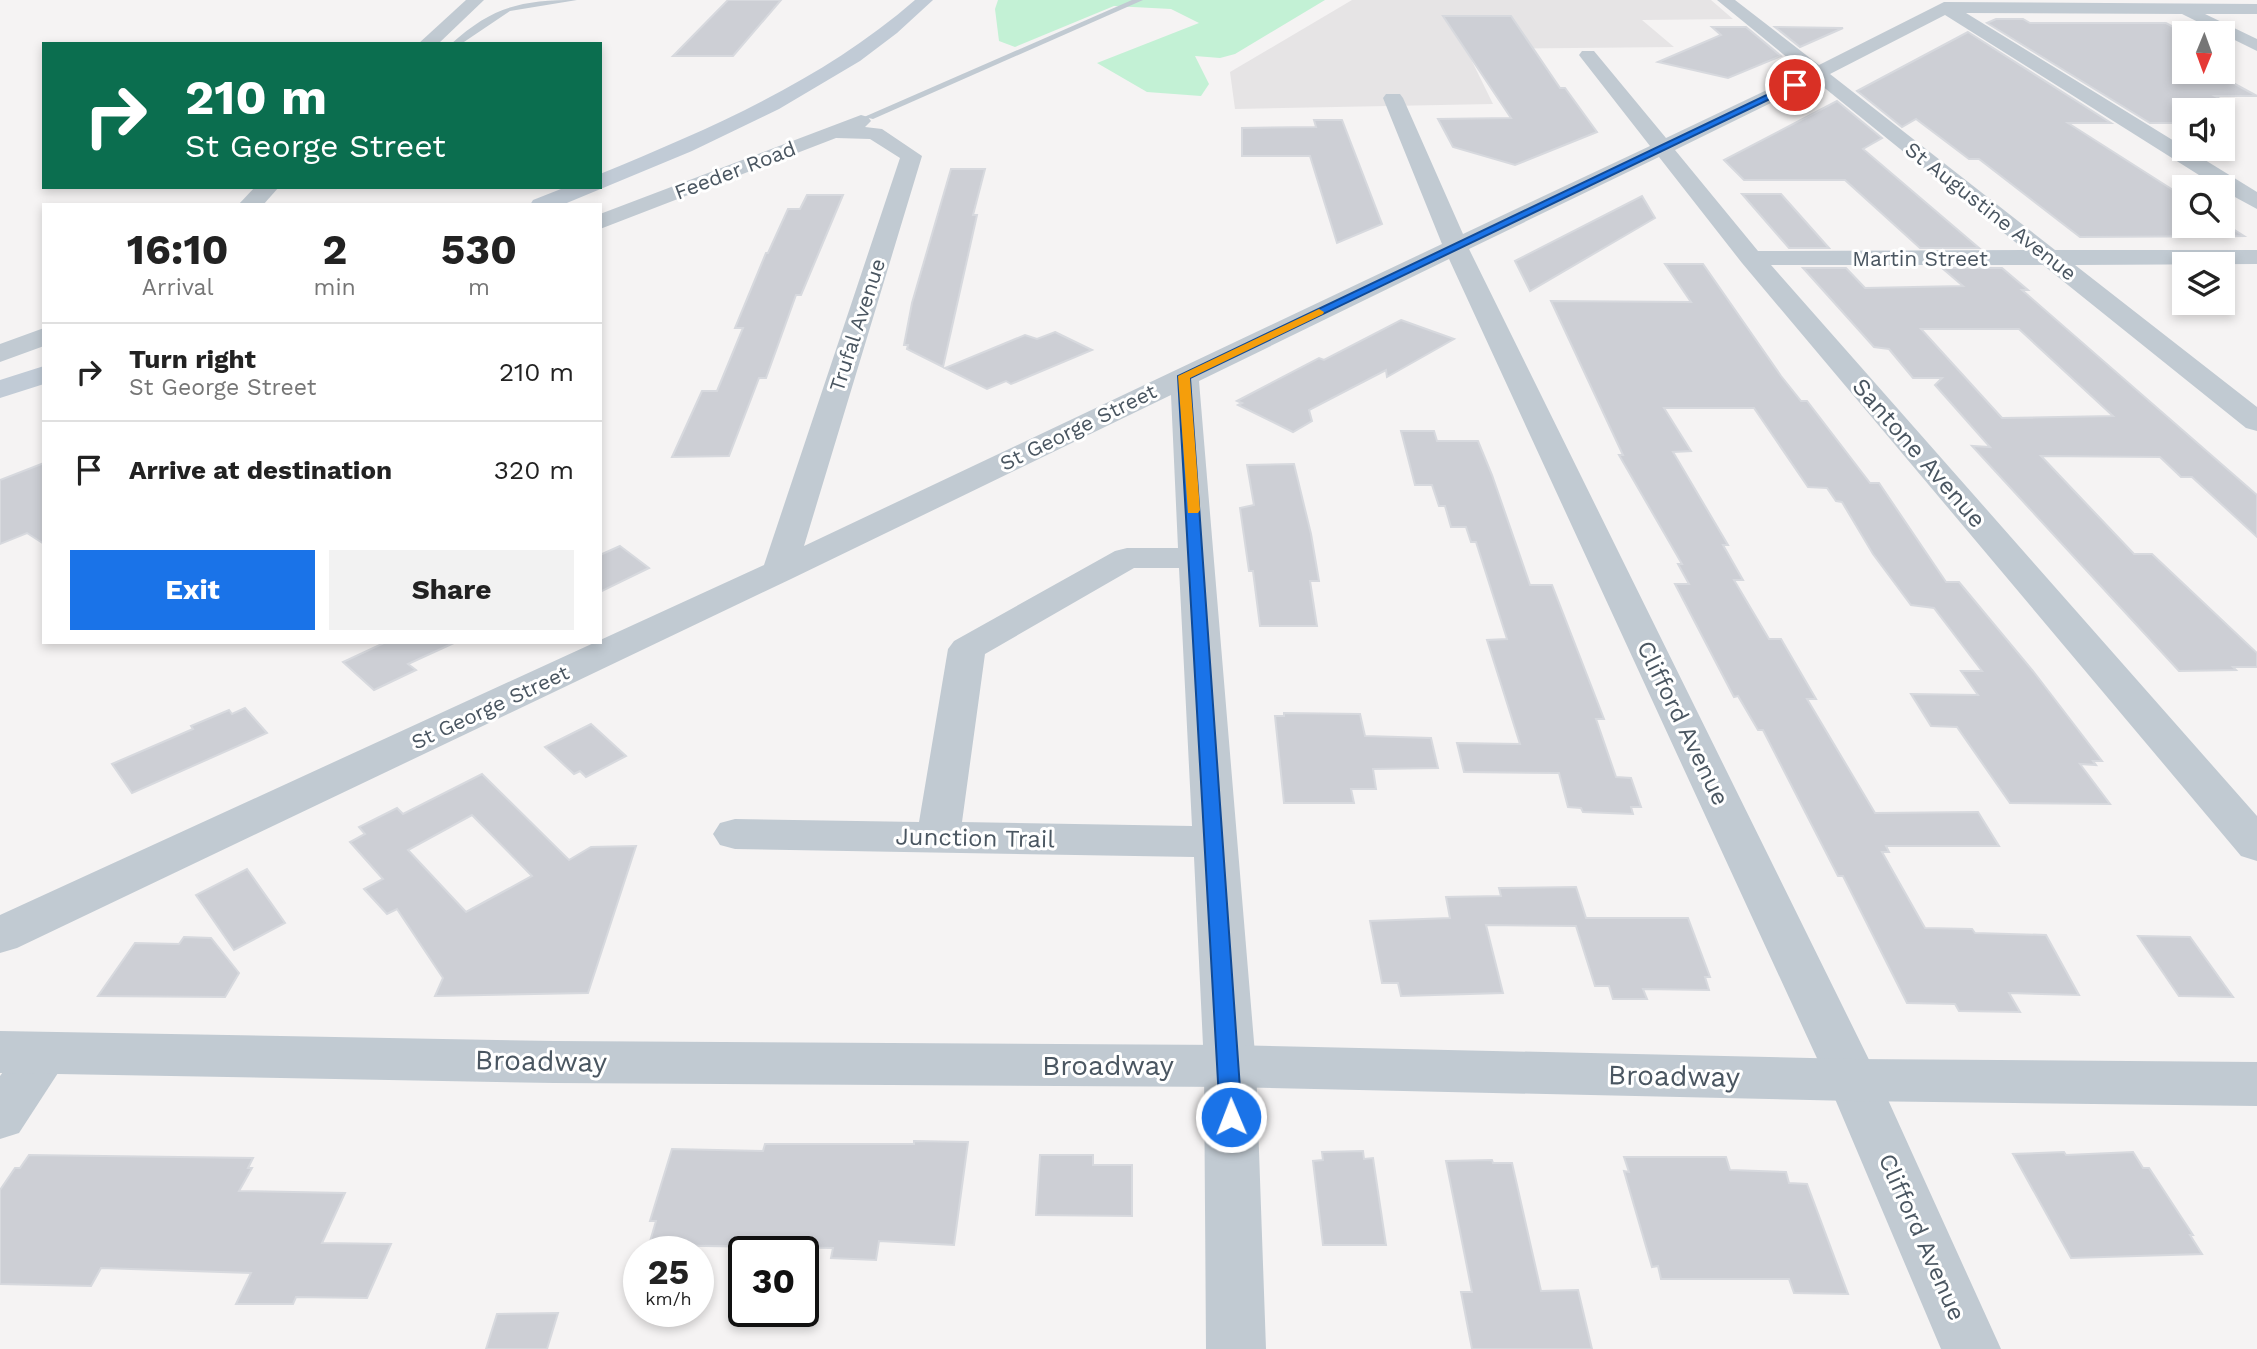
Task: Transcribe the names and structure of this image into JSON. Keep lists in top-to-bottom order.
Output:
{
  "streets": {
    "street": [
      "Feeder Road",
      "St Augustine Avenue",
      "Martin Street",
      "Trufal Avenue",
      "St George Street",
      "Santone Avenue",
      "Clifford Avenue",
      "Junction Trail",
      "Broadway"
    ]
  },
  "crossings": [
    ["Feeder Road", "Trufal Avenue"],
    ["St Augustine Avenue", "Martin Street"],
    ["St Augustine Avenue", "St George Street"],
    ["Martin Street", "Santone Avenue"],
    ["Trufal Avenue", "St George Street"],
    ["St George Street", "Santone Avenue"],
    ["St George Street", "Clifford Avenue"],
    ["Clifford Avenue", "Broadway"]
  ],
  "north": "bottom",
  "page": {
    "turn": ["210 m", "St George Street"],
    "eta": [
      "16:10",
      "Arrival",
      "2",
      "min",
      "530",
      "m"
    ],
    "list": [
      {
        "name": "Turn right",
        "note": "St George Street",
        "value": "210 m"
      },
      {
        "name": "Arrive at destination",
        "value": "320 m"
      }
    ],
    "buttons": ["Exit", "Share"],
    "speed": "25 km/h",
    "limit": "30"
  }
}
